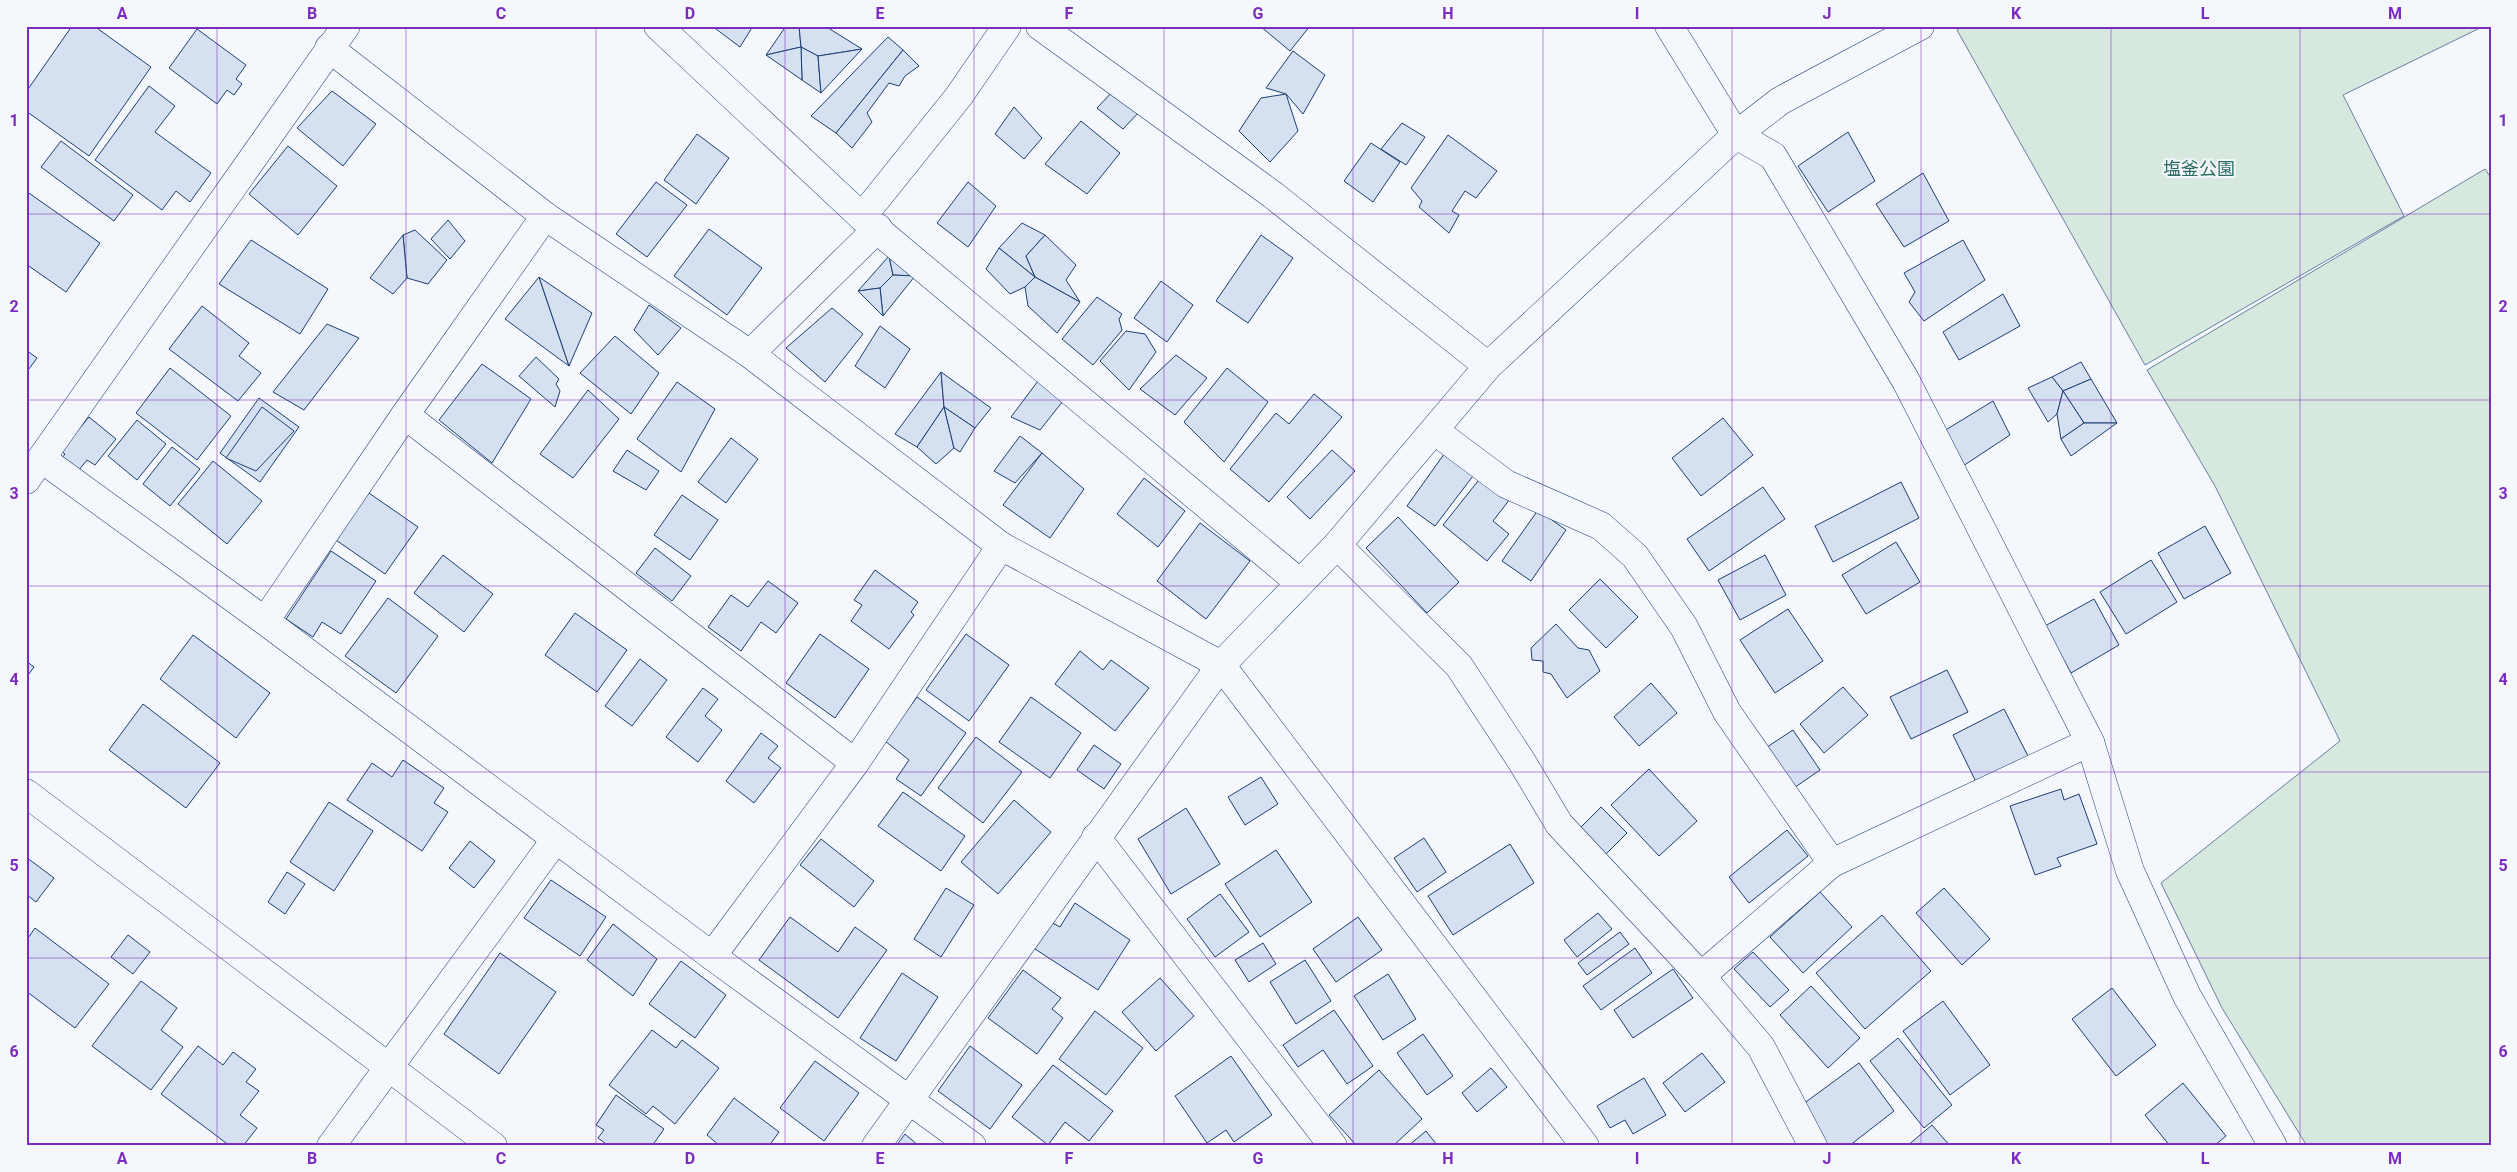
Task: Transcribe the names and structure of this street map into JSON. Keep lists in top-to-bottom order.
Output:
{
  "parks": ["塩釜公園"],
  "grid": {
    "columns": [
      "A",
      "B",
      "C",
      "D",
      "E",
      "F",
      "G",
      "H",
      "I",
      "J",
      "K",
      "L",
      "M"
    ],
    "rows": [
      "1",
      "2",
      "3",
      "4",
      "5",
      "6"
    ]
  }
}
